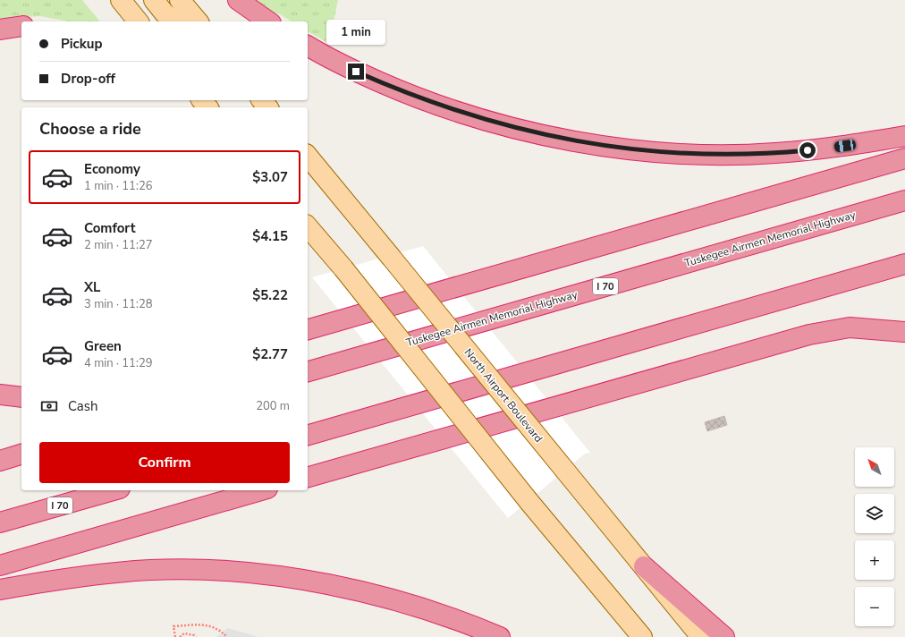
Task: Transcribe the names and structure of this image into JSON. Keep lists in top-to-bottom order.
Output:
{
  "streets": {
    "highway": ["Tuskegee Airmen Memorial Highway", "I 70"],
    "main road": ["North Airport Boulevard"]
  },
  "north": "top left",
  "page": {
    "bubble": "1 min",
    "banner": ["Pickup", "Drop-off"],
    "heading": "Choose a ride",
    "list": [
      {
        "name": "Economy",
        "note": "1 min · 11:26",
        "value": "$3.07"
      },
      {
        "name": "Comfort",
        "note": "2 min · 11:27",
        "value": "$4.15"
      },
      {
        "name": "XL",
        "note": "3 min · 11:28",
        "value": "$5.22"
      },
      {
        "name": "Green",
        "note": "4 min · 11:29",
        "value": "$2.77"
      }
    ],
    "pay": ["Cash", "200 m"],
    "buttons": "Confirm",
    "map_buttons": ["+", "−"]
  }
}
